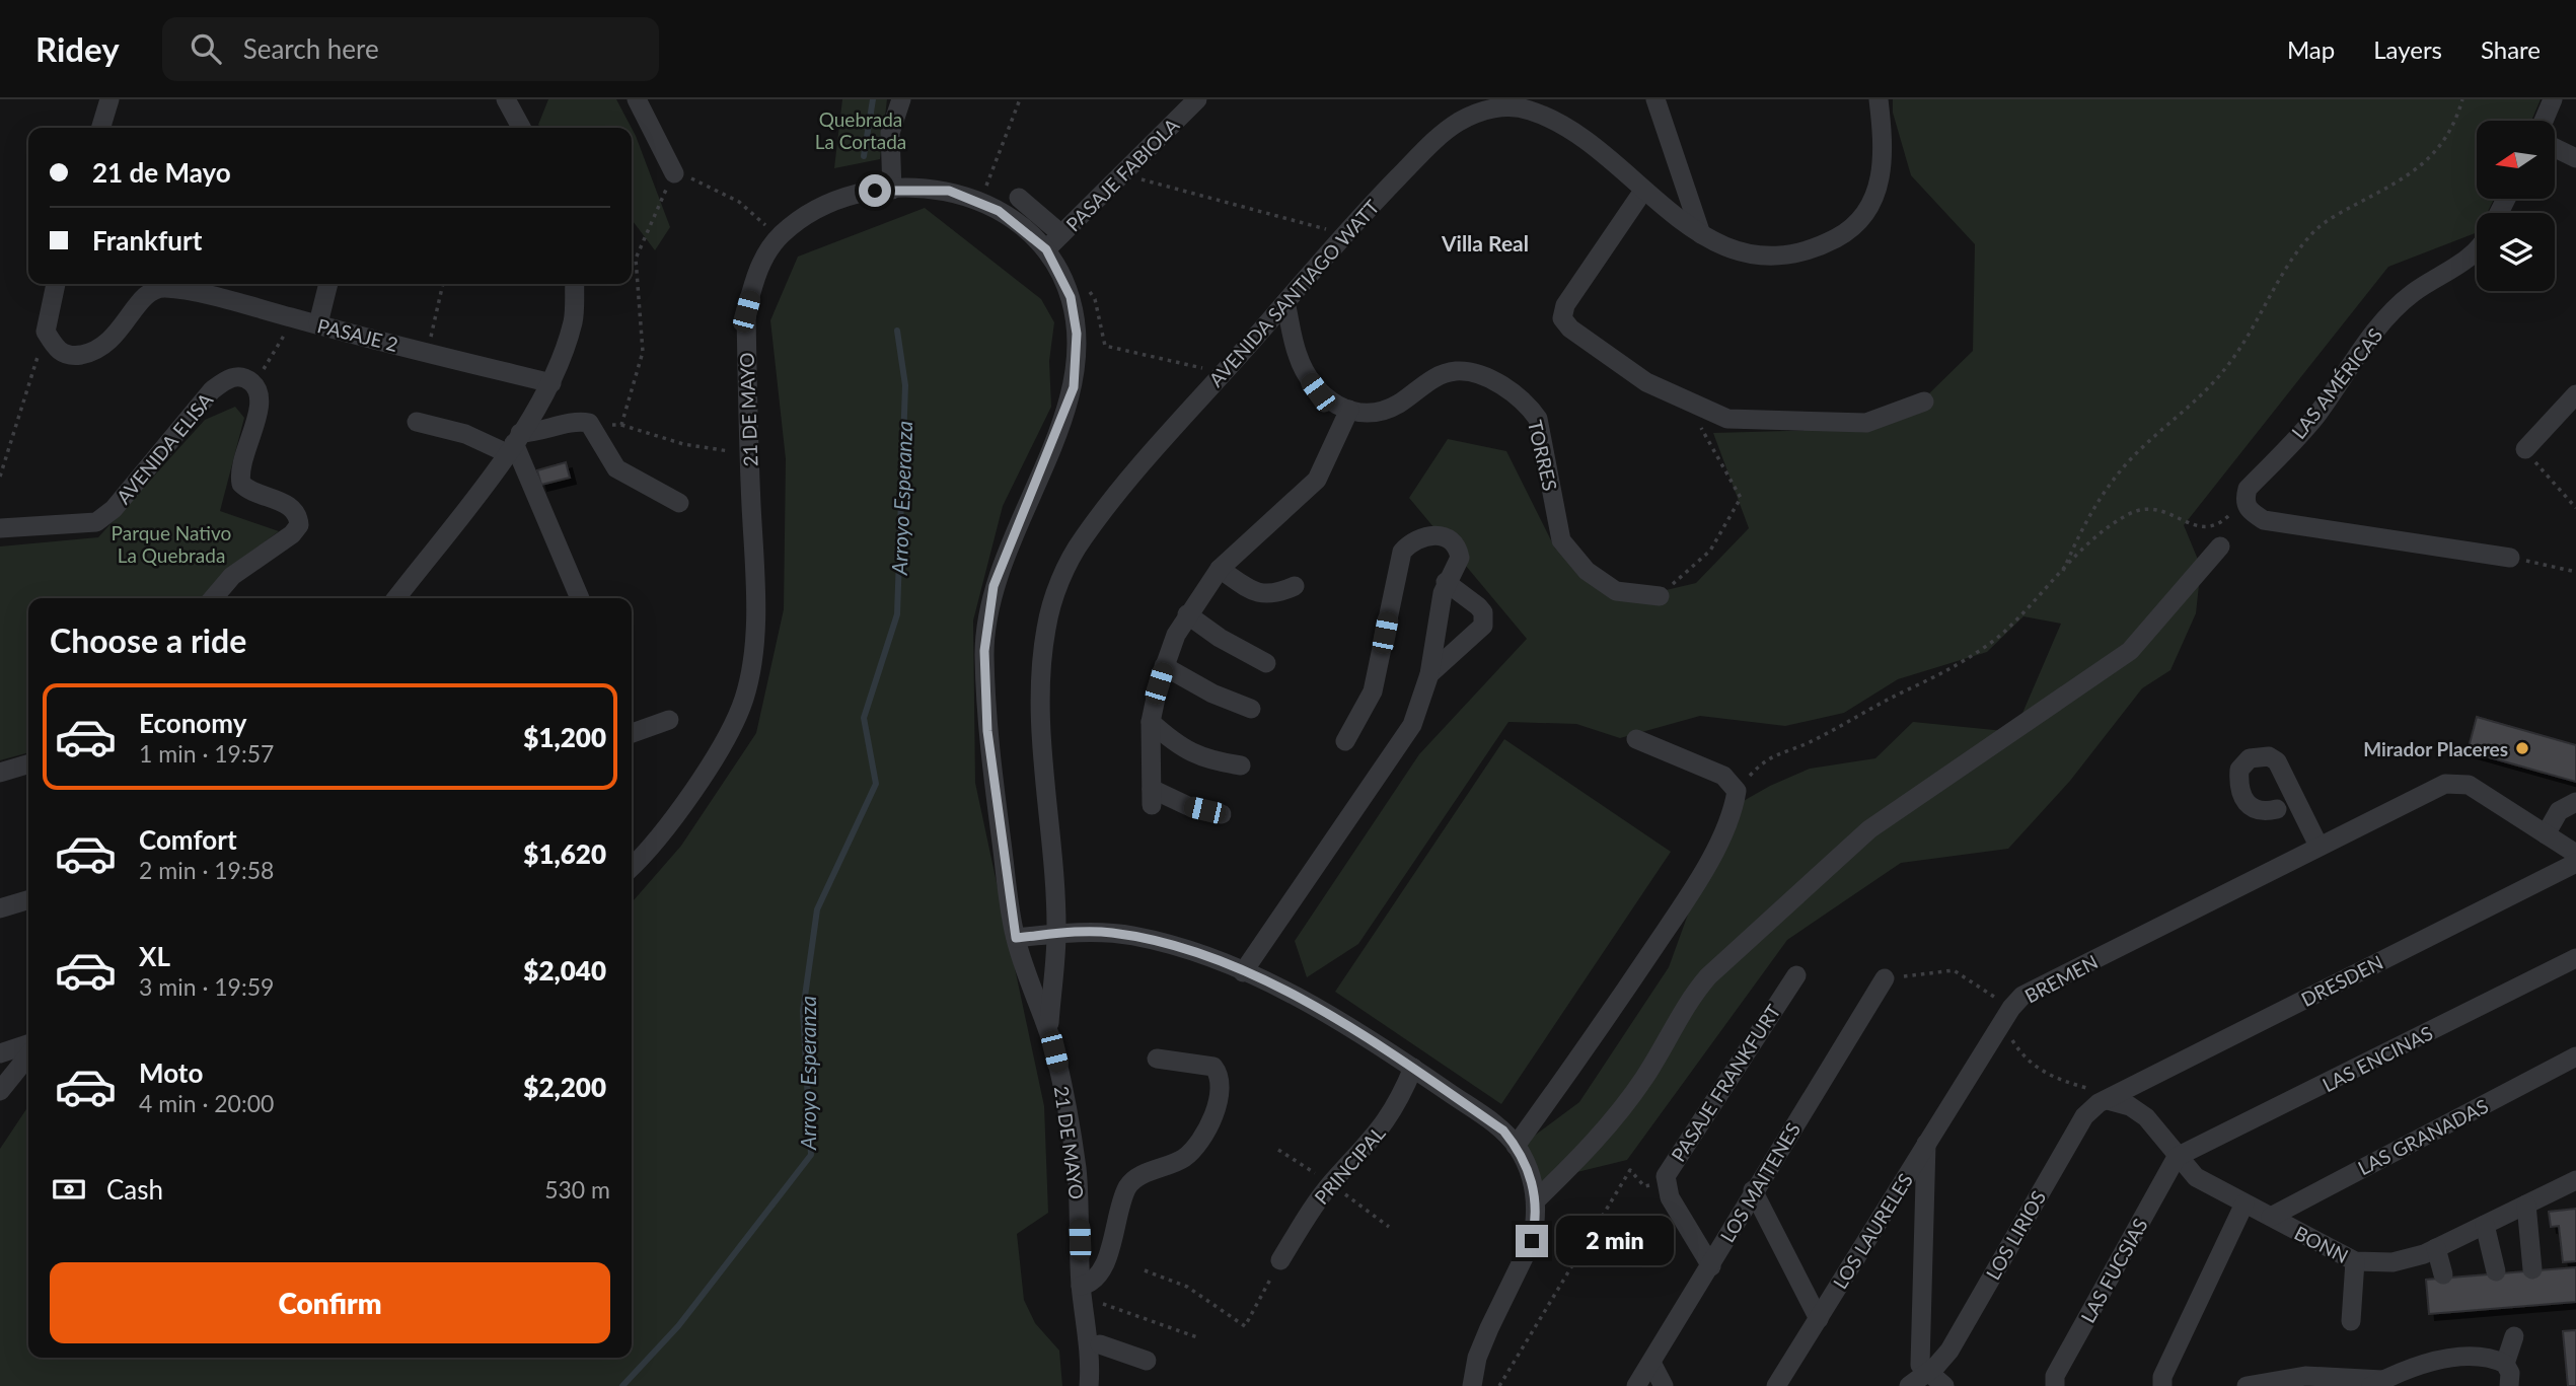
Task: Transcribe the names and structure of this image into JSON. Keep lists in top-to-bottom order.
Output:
{
  "streets": {
    "street": [
      "PASAJE FABIOLA",
      "AVENIDA SANTIAGO WATT",
      "PASAJE 2",
      "LAS AMÉRICAS",
      "21 DE MAYO",
      "AVENIDA ELISA",
      "TORRES",
      "BREMEN",
      "DRESDEN",
      "LAS ENCINAS",
      "PASAJE FRANKFURT",
      "LAS GRANADAS",
      "PRINCIPAL",
      "LOS MAITENES",
      "LOS LAURELES",
      "LOS LIRIOS",
      "BONN",
      "LAS FUCSIAS"
    ]
  },
  "crossings": [
    ["PASAJE FABIOLA", "21 DE MAYO"],
    ["AVENIDA SANTIAGO WATT", "21 DE MAYO"],
    ["AVENIDA SANTIAGO WATT", "TORRES"],
    ["BREMEN", "LOS LAURELES"],
    ["DRESDEN", "LOS LIRIOS"],
    ["DRESDEN", "BONN"],
    ["LAS ENCINAS", "BONN"],
    ["LAS ENCINAS", "LAS FUCSIAS"],
    ["PASAJE FRANKFURT", "LOS MAITENES"],
    ["LAS GRANADAS", "BONN"],
    ["LOS MAITENES", "LOS LAURELES"],
    ["LOS LIRIOS", "BONN"],
    ["BONN", "LAS FUCSIAS"]
  ],
  "districts": ["Villa Real"],
  "water": ["Arroyo Esperanza"],
  "parks": ["Quebrada La Cortada", "Parque Nativo La Quebrada"],
  "places": ["Mirador Placeres"],
  "north": "left",
  "page": {
    "header": "Ridey",
    "search": "Search here",
    "nav": ["Map", "Layers", "Share"],
    "banner": ["21 de Mayo", "Frankfurt"],
    "heading": "Choose a ride",
    "list": [
      {
        "name": "Economy",
        "note": "1 min · 19:57",
        "value": "$1,200"
      },
      {
        "name": "Comfort",
        "note": "2 min · 19:58",
        "value": "$1,620"
      },
      {
        "name": "XL",
        "note": "3 min · 19:59",
        "value": "$2,040"
      },
      {
        "name": "Moto",
        "note": "4 min · 20:00",
        "value": "$2,200"
      }
    ],
    "pay": ["Cash", "530 m"],
    "bubble": "2 min",
    "buttons": "Confirm"
  }
}
